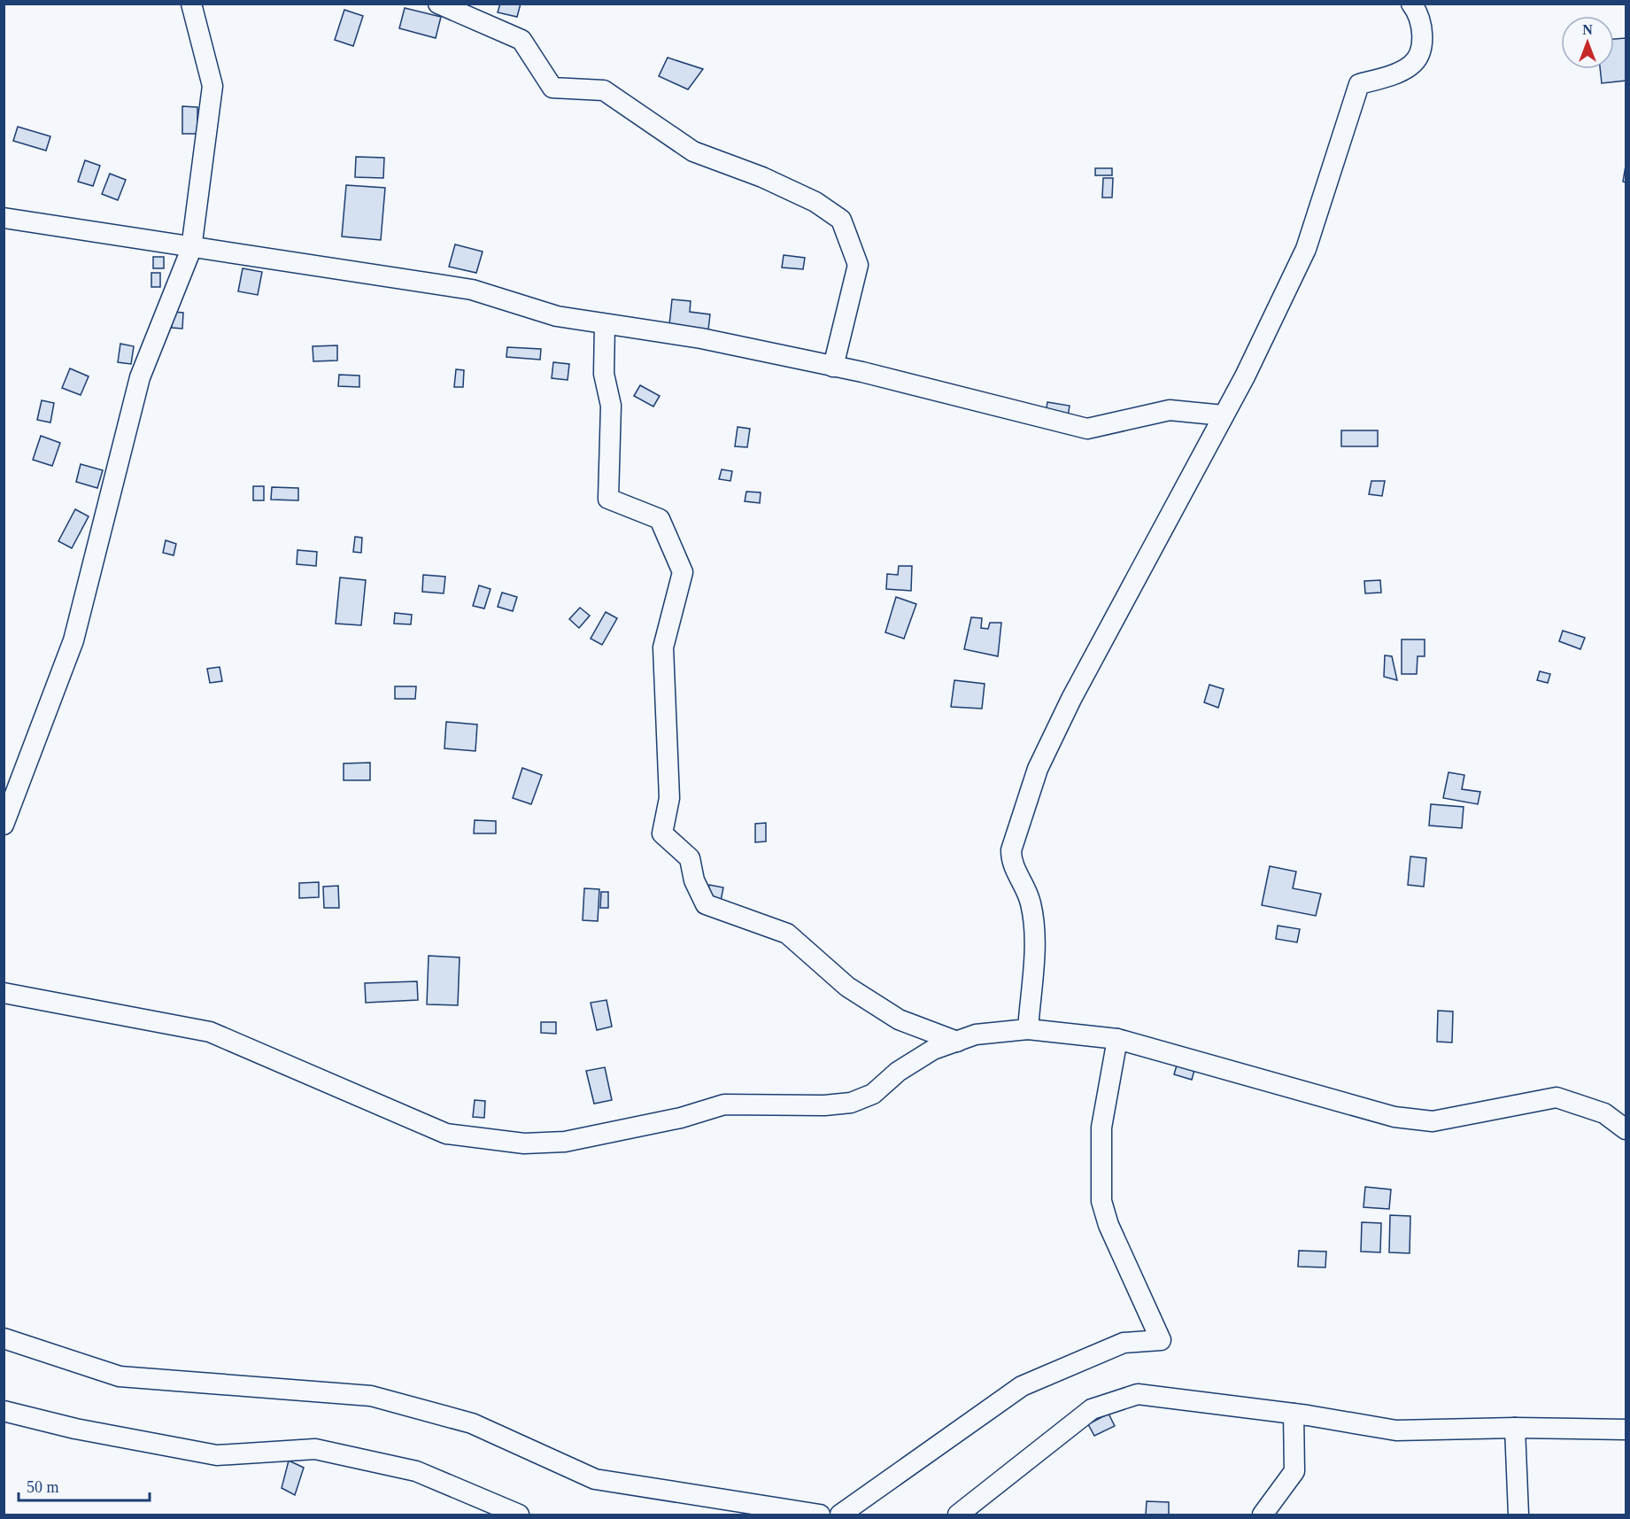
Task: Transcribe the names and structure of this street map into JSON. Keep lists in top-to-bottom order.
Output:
{
  "scale_bar": "50 m",
  "north": "top"
}
